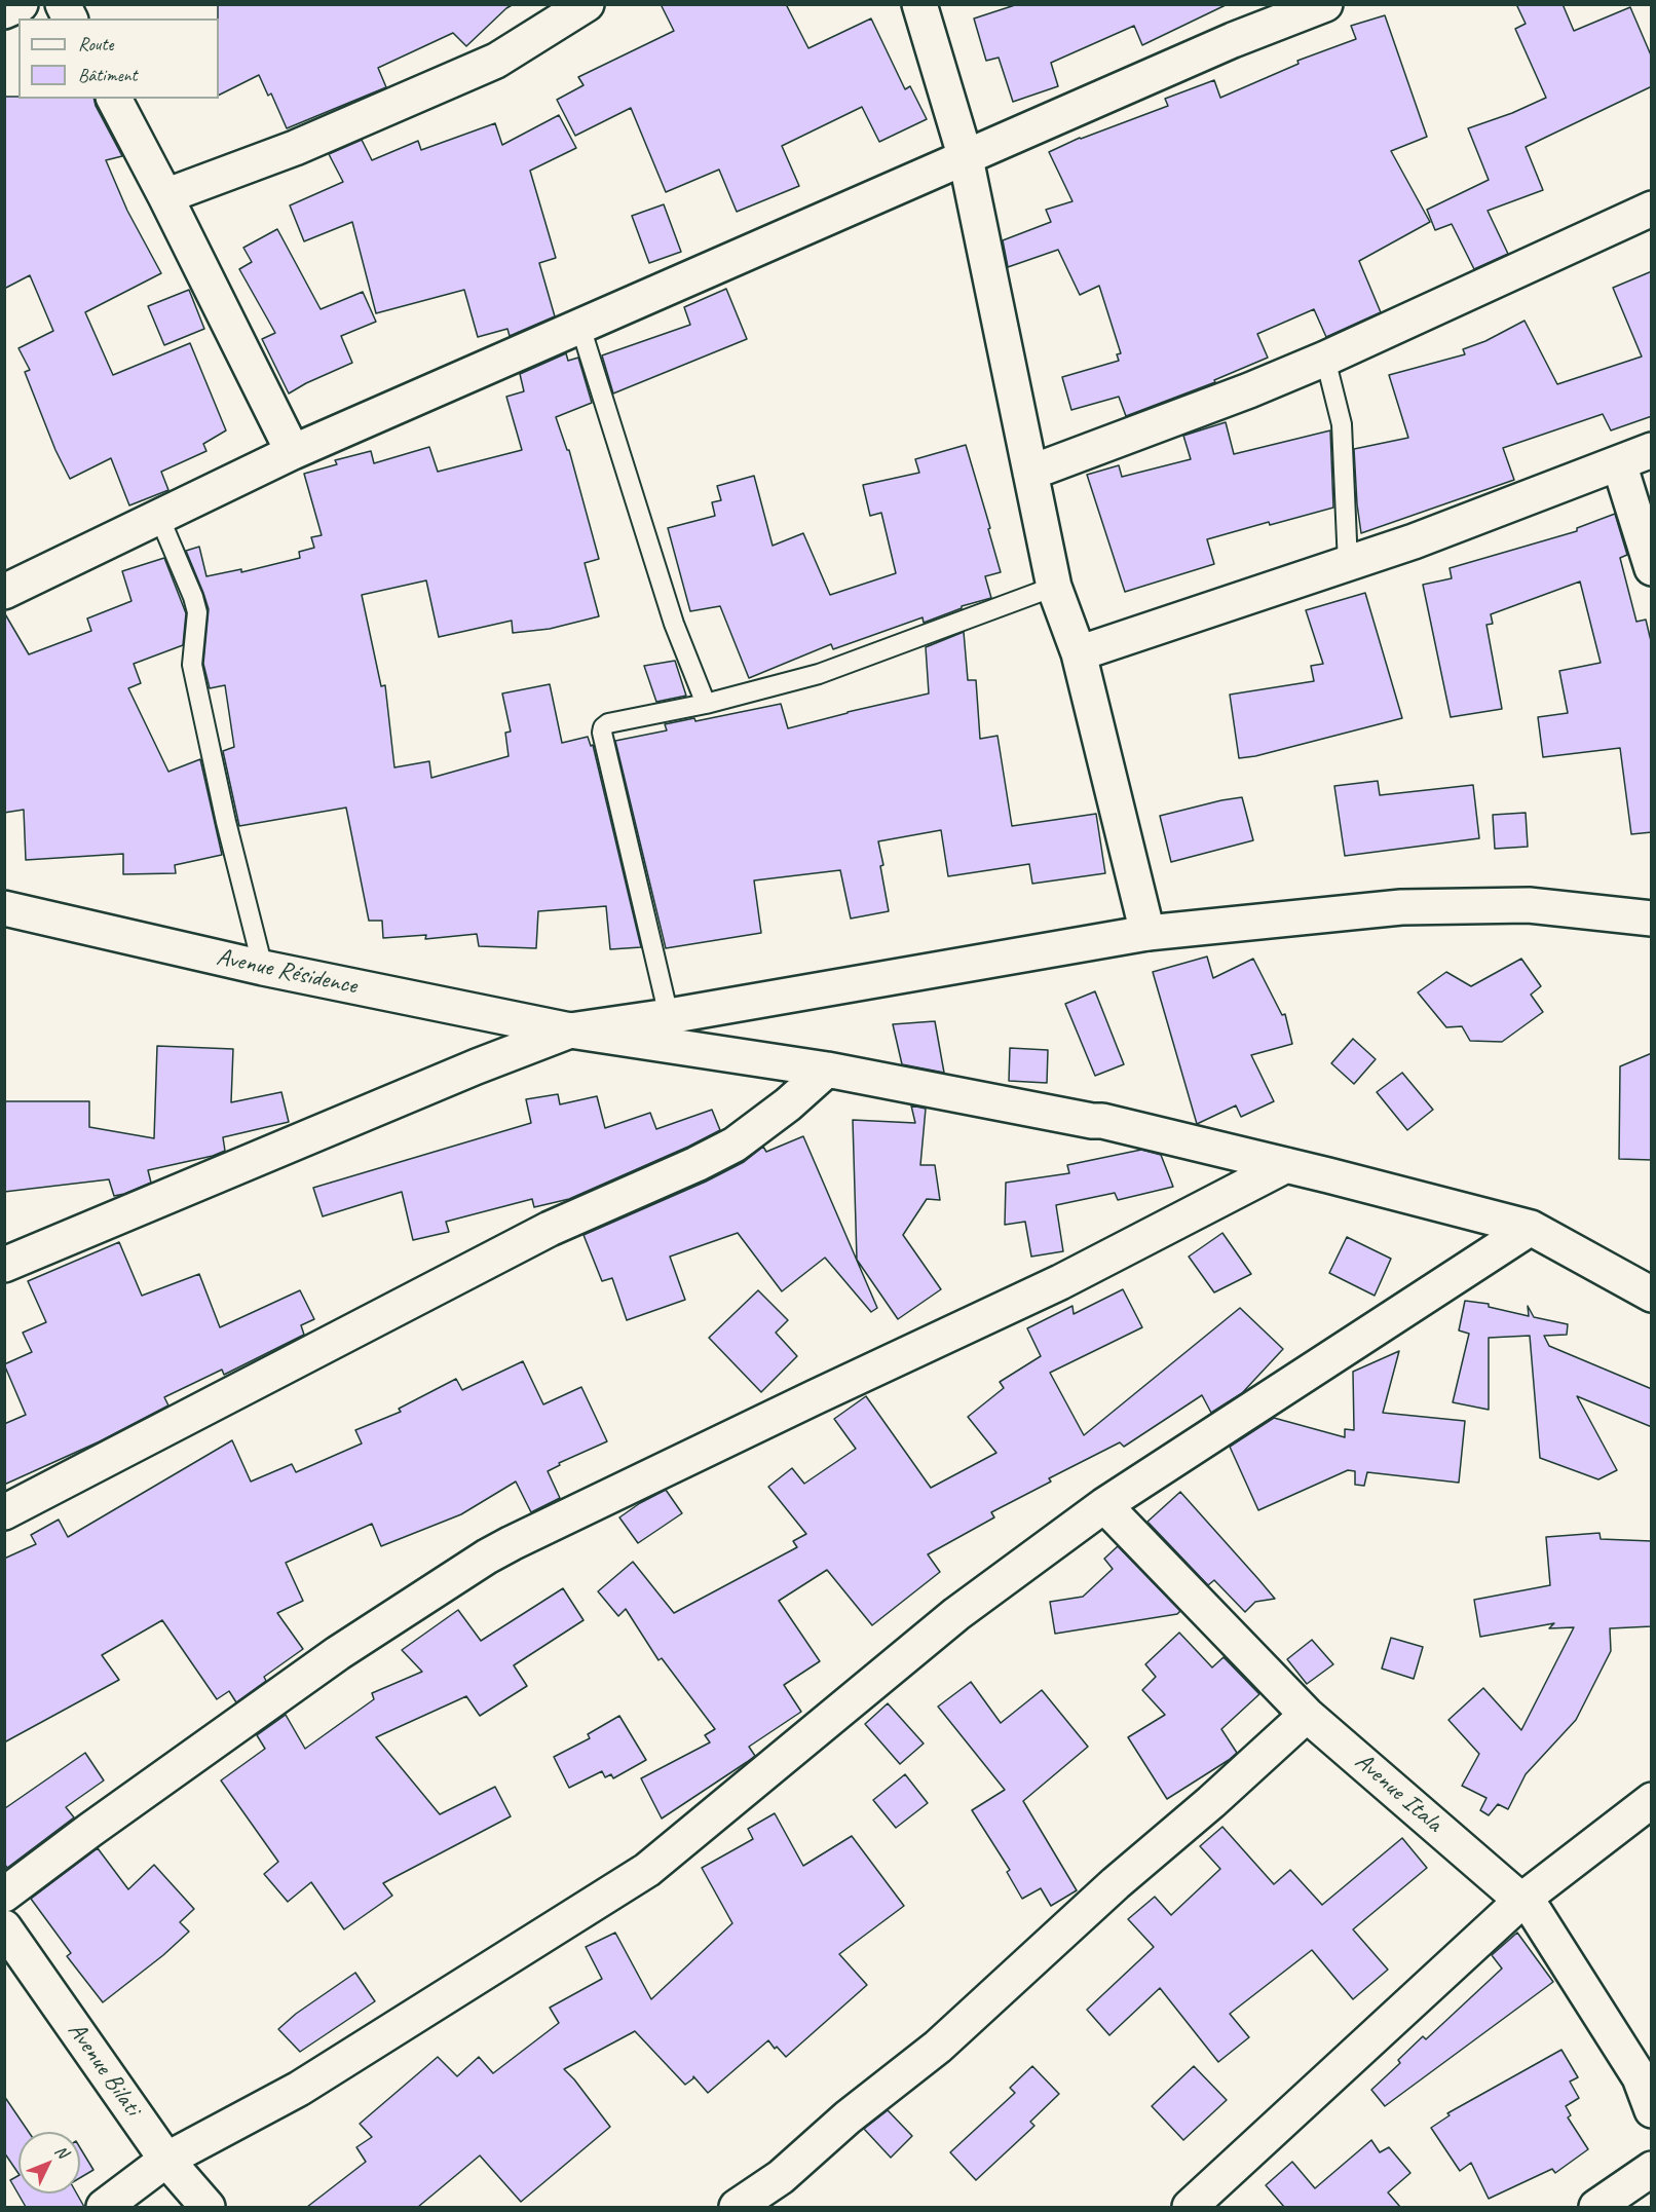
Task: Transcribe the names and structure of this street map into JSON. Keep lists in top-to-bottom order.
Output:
{
  "streets": {
    "street": ["Avenue Résidence", "Avenue Itala", "Avenue Bilati"]
  },
  "legend": ["Route", "Bâtiment"],
  "north": "top right"
}
